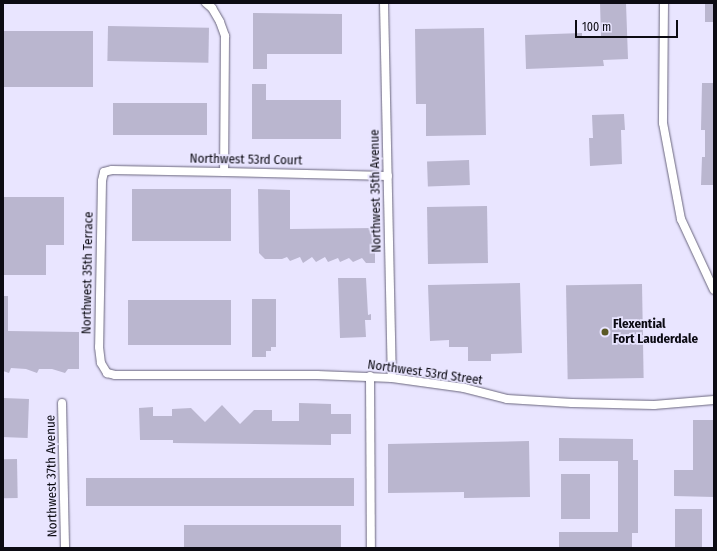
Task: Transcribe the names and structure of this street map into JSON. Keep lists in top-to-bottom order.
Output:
{
  "streets": {
    "street": [
      "Northwest 53rd Court",
      "Northwest 35th Avenue",
      "Northwest 35th Terrace",
      "Northwest 53rd Street",
      "Northwest 37th Avenue"
    ]
  },
  "crossings": [
    ["Northwest 53rd Court", "Northwest 35th Avenue"],
    ["Northwest 53rd Court", "Northwest 35th Terrace"],
    ["Northwest 35th Avenue", "Northwest 53rd Street"],
    ["Northwest 35th Terrace", "Northwest 53rd Street"]
  ],
  "places": ["Flexential Fort Lauderdale"],
  "scale_bar": "100 m"
}
